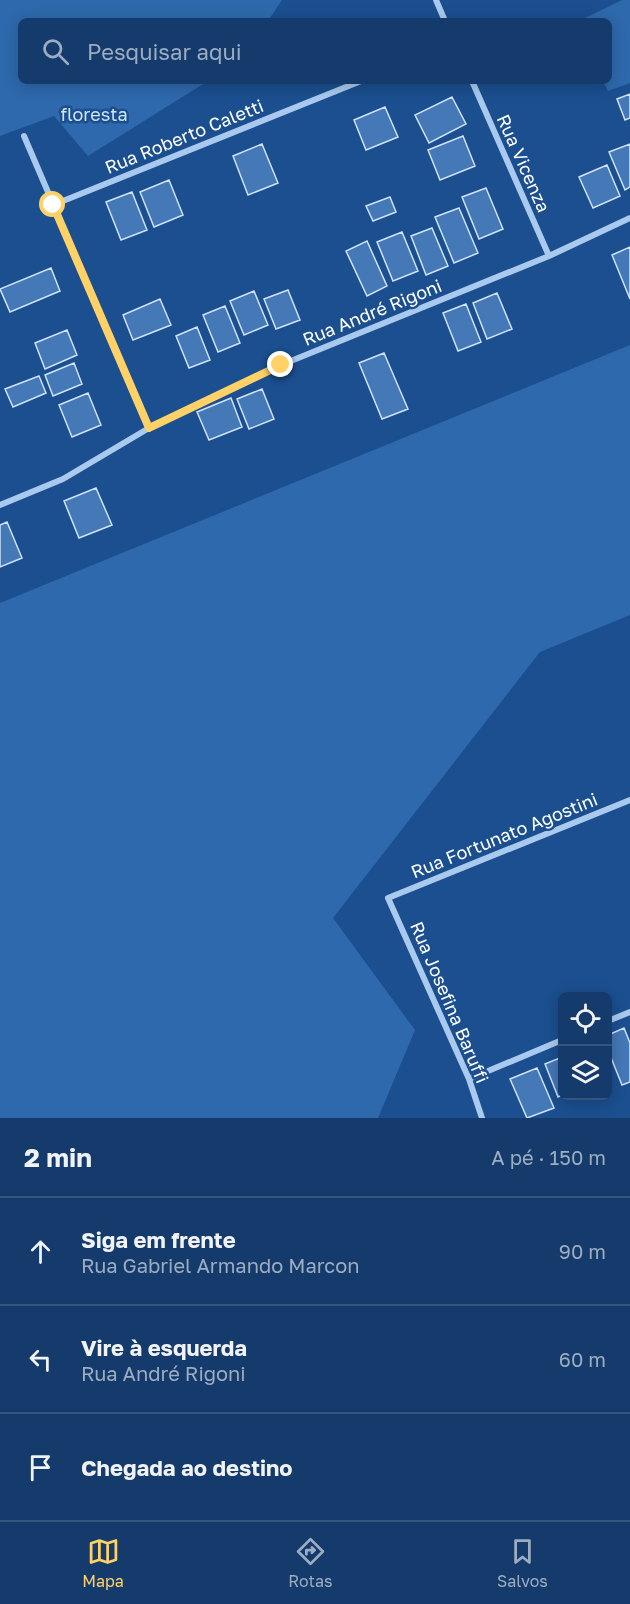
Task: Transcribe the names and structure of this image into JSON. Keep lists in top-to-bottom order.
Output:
{
  "streets": {
    "street": [
      "Rua Roberto Caletti",
      "Rua Vicenza",
      "Rua André Rigoni",
      "Rua Fortunato Agostini",
      "Rua Josefina Baruffi"
    ]
  },
  "crossings": [
    ["Rua Vicenza", "Rua André Rigoni"],
    ["Rua Fortunato Agostini", "Rua Josefina Baruffi"]
  ],
  "parks": ["floresta"],
  "page": {
    "search": "Pesquisar aqui",
    "heading": ["2 min", "A pé · 150 m"],
    "list": [
      ["Siga em frente", "Rua Gabriel Armando Marcon", "90 m"],
      ["Vire à esquerda", "Rua André Rigoni", "60 m"],
      "Chegada ao destino"
    ],
    "nav": ["Mapa", "Rotas", "Salvos"]
  }
}
